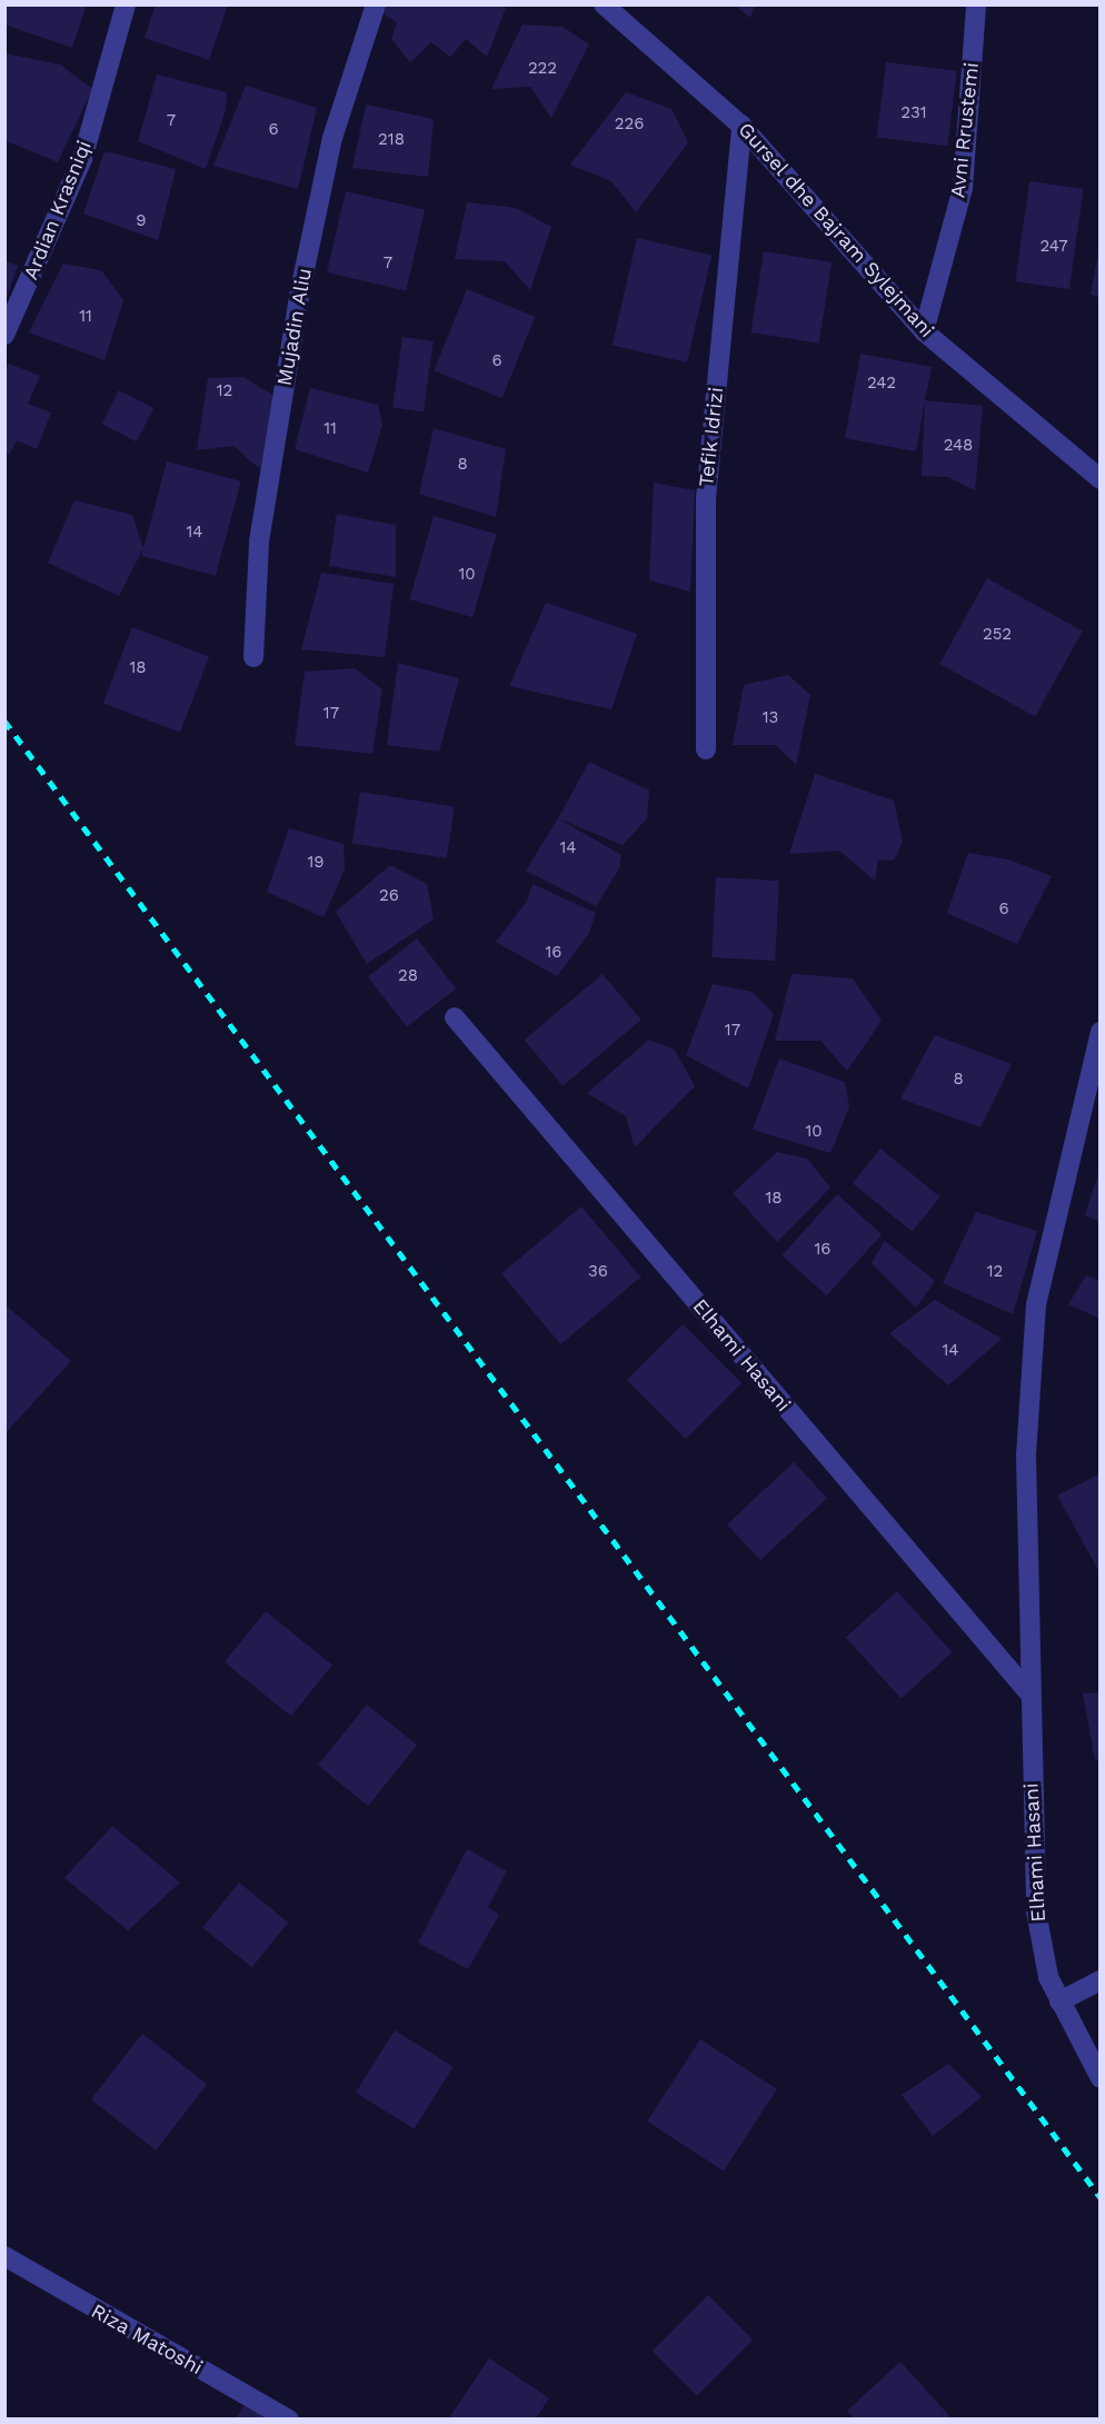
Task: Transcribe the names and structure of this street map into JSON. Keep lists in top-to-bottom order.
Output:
{
  "streets": {
    "street": [
      "Avni Rrustemi",
      "Ardian Krasniqi",
      "Gursel dhe Bajram Sylejmani",
      "Mujadin Aliu",
      "Tefik Idrizi",
      "Elhami Hasani",
      "Riza Matoshi"
    ]
  },
  "crossings": [
    ["Avni Rrustemi", "Gursel dhe Bajram Sylejmani"],
    ["Gursel dhe Bajram Sylejmani", "Tefik Idrizi"]
  ],
  "house_numbers": [
    "222",
    "231",
    "7",
    "226",
    "6",
    "218",
    "9",
    "247",
    "7",
    "11",
    "6",
    "242",
    "12",
    "11",
    "248",
    "8",
    "14",
    "10",
    "252",
    "18",
    "17",
    "13",
    "14",
    "19",
    "26",
    "6",
    "16",
    "28",
    "17",
    "8",
    "10",
    "18",
    "16",
    "36",
    "12",
    "14"
  ]
}
